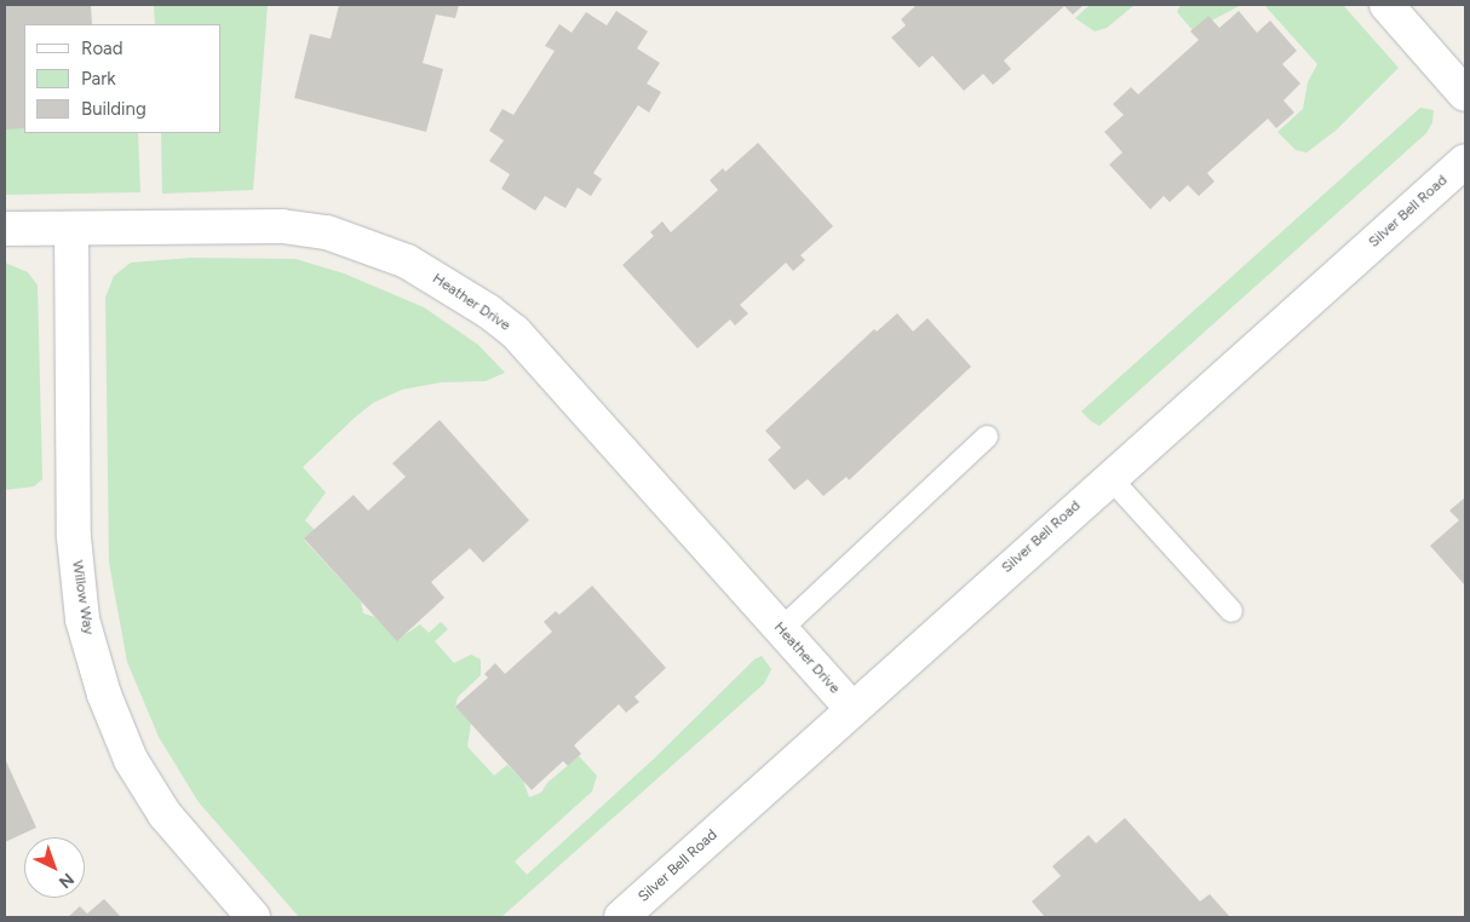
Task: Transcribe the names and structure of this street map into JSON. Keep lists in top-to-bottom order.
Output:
{
  "streets": {
    "street": ["Silver Bell Road", "Heather Drive", "Willow Way"]
  },
  "crossings": [
    ["Silver Bell Road", "Heather Drive"],
    ["Heather Drive", "Willow Way"]
  ],
  "legend": ["Road", "Park", "Building"],
  "north": "bottom right"
}
